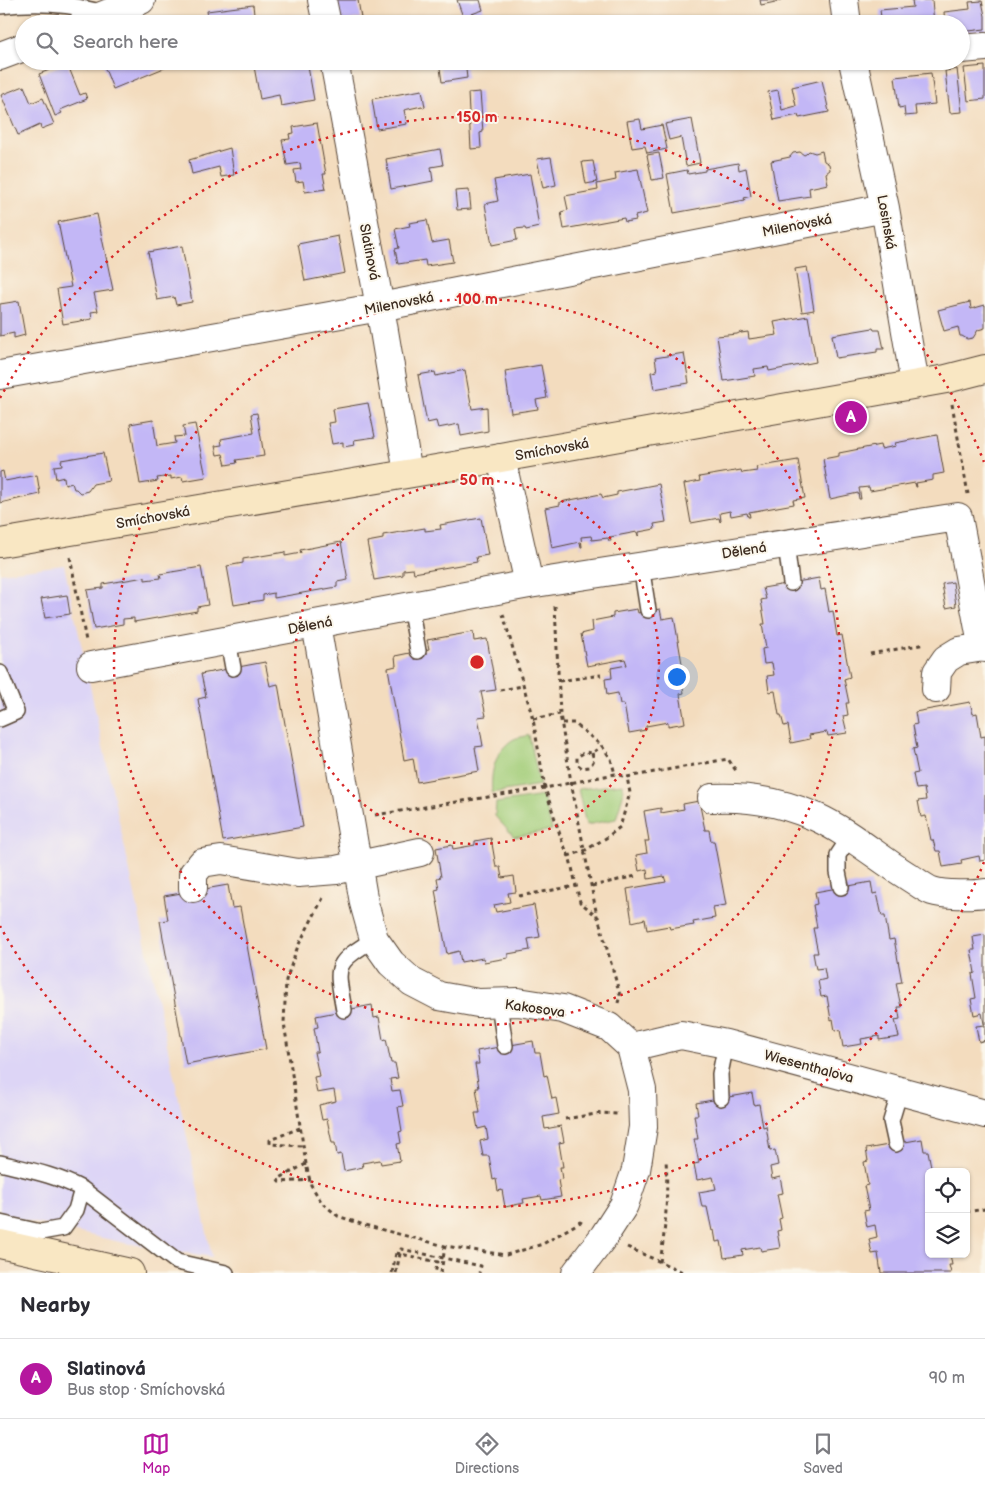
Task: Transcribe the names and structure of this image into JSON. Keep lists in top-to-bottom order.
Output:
{
  "streets": {
    "street": [
      "Losinská",
      "Milenovská",
      "Slatinová",
      "Smíchovská",
      "Dělená",
      "Kakosova",
      "Wiesenthalova"
    ]
  },
  "crossings": [
    ["Losinská", "Milenovská"],
    ["Losinská", "Smíchovská"],
    ["Milenovská", "Slatinová"],
    ["Slatinová", "Smíchovská"],
    ["Dělená", "Kakosova"],
    ["Kakosova", "Wiesenthalova"]
  ],
  "page": {
    "search": "Search here",
    "pins": "A",
    "heading": "Nearby",
    "list": [
      {
        "mark": "A",
        "name": "Slatinová",
        "note": "Bus stop · Smíchovská",
        "value": "90 m"
      }
    ],
    "nav": ["Map", "Directions", "Saved"]
  },
  "rings": ["150 m", "100 m", "50 m"]
}
